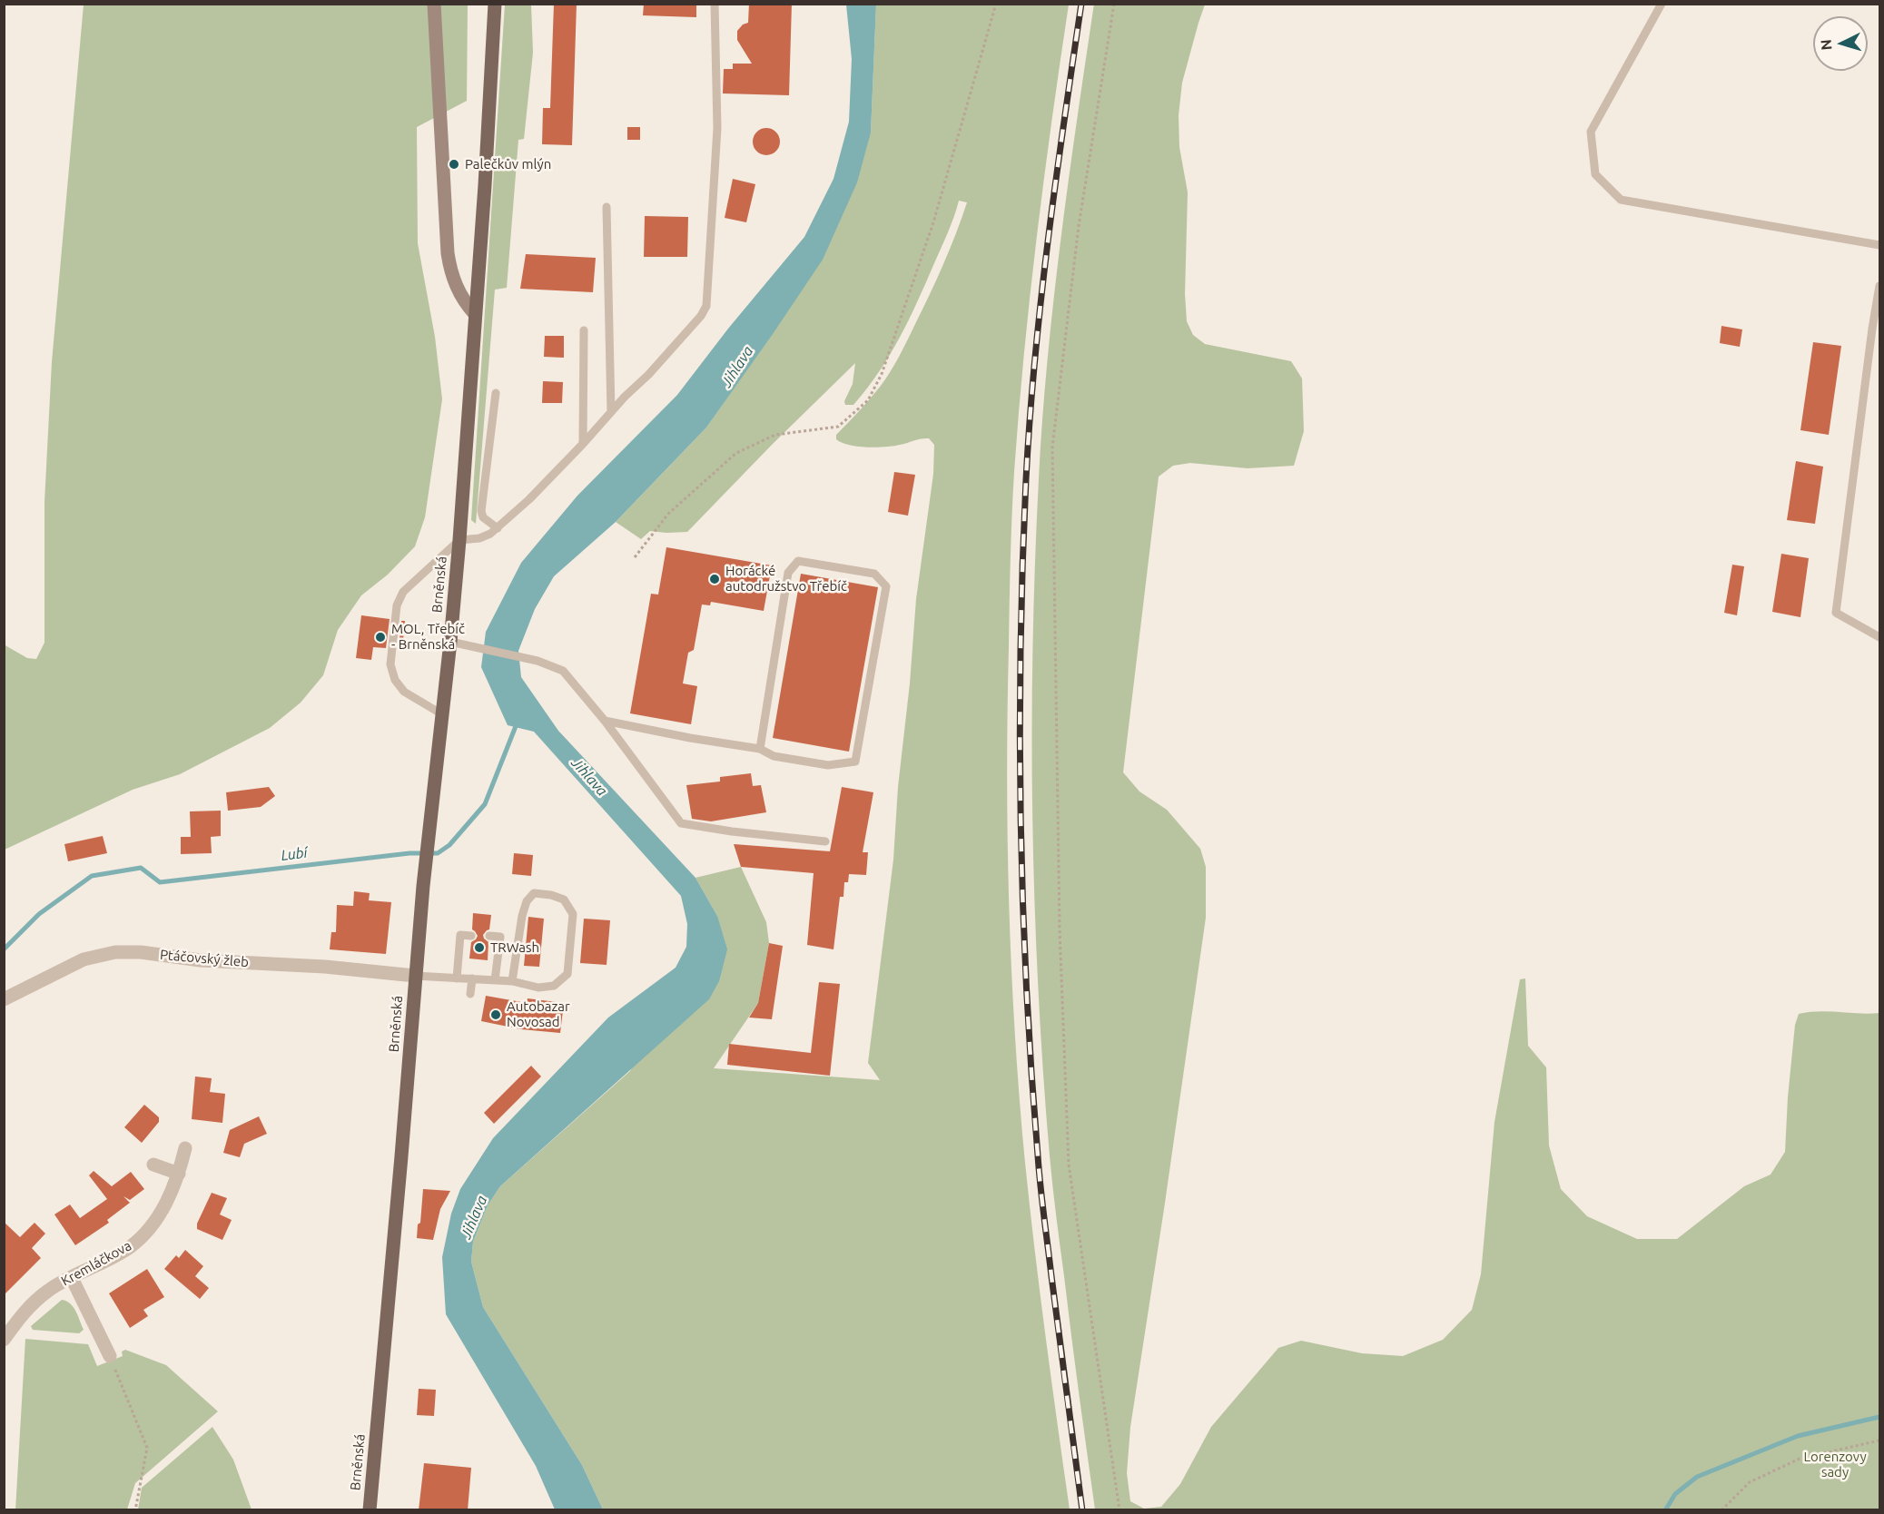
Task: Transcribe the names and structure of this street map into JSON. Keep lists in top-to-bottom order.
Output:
{
  "streets": {
    "main road": ["Brněnská"],
    "street": ["Ptáčovský žleb", "Kremláčkova"]
  },
  "crossings": [
    ["Brněnská", "Ptáčovský žleb"]
  ],
  "water": ["Jihlava", "Lubí"],
  "parks": ["Lorenzovy sady"],
  "places": [
    "Palečkův mlýn",
    "Horácké autodružstvo Třebíč",
    "MOL, Třebíč - Brněnská",
    "TRWash",
    "Autobazar Novosad"
  ],
  "north": "left"
}
